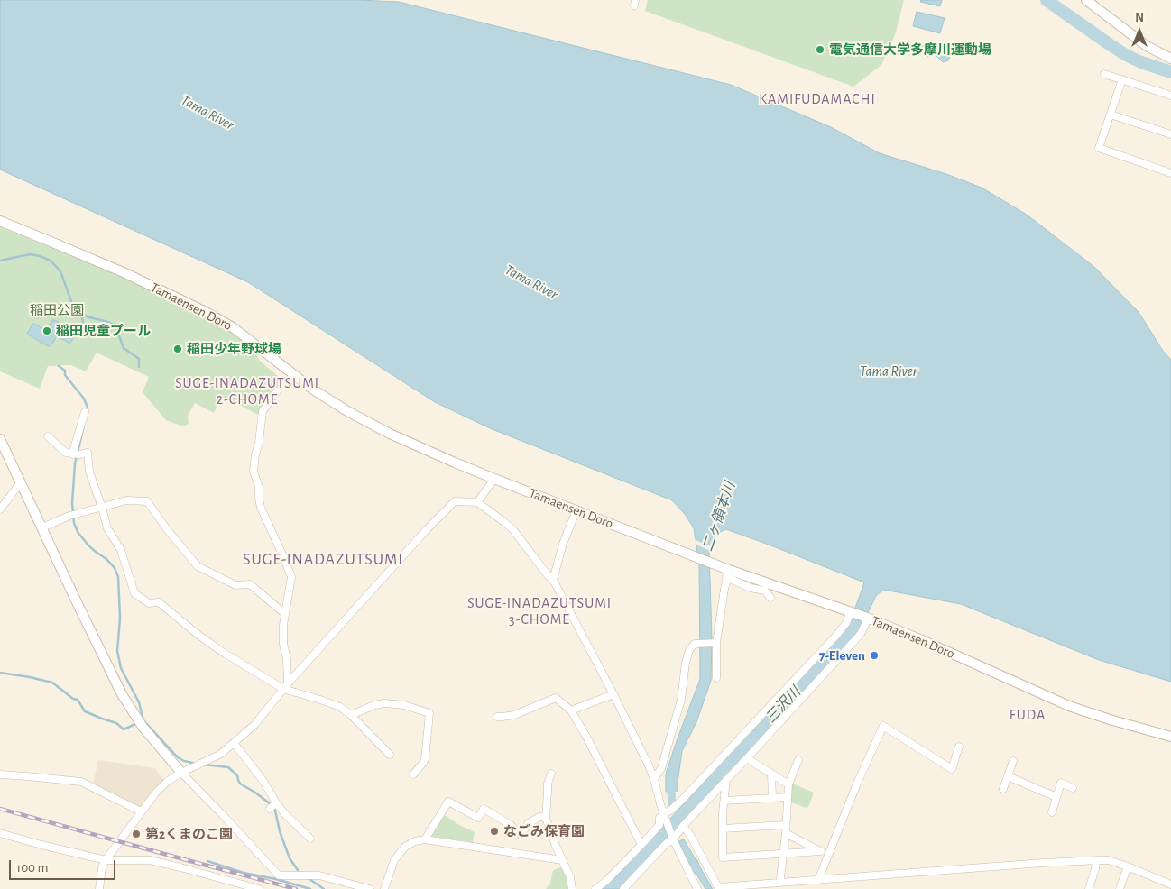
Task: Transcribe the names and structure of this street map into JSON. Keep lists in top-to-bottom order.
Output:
{
  "streets": {
    "street": ["Tamaensen Doro"]
  },
  "districts": [
    "KAMIFUDAMACHI",
    "SUGE-INADAZUTSUMI 2-CHOME",
    "SUGE-INADAZUTSUMI",
    "SUGE-INADAZUTSUMI 3-CHOME",
    "FUDA"
  ],
  "water": ["Tama River", "二ヶ領本川", "三沢川"],
  "parks": ["稲田公園"],
  "places": [
    "電気通信大学多摩川運動場",
    "稲田児童プール",
    "稲田少年野球場",
    "7-Eleven",
    "なごみ保育園",
    "第2くまのこ園"
  ],
  "scale_bar": "100 m",
  "north": "top"
}
